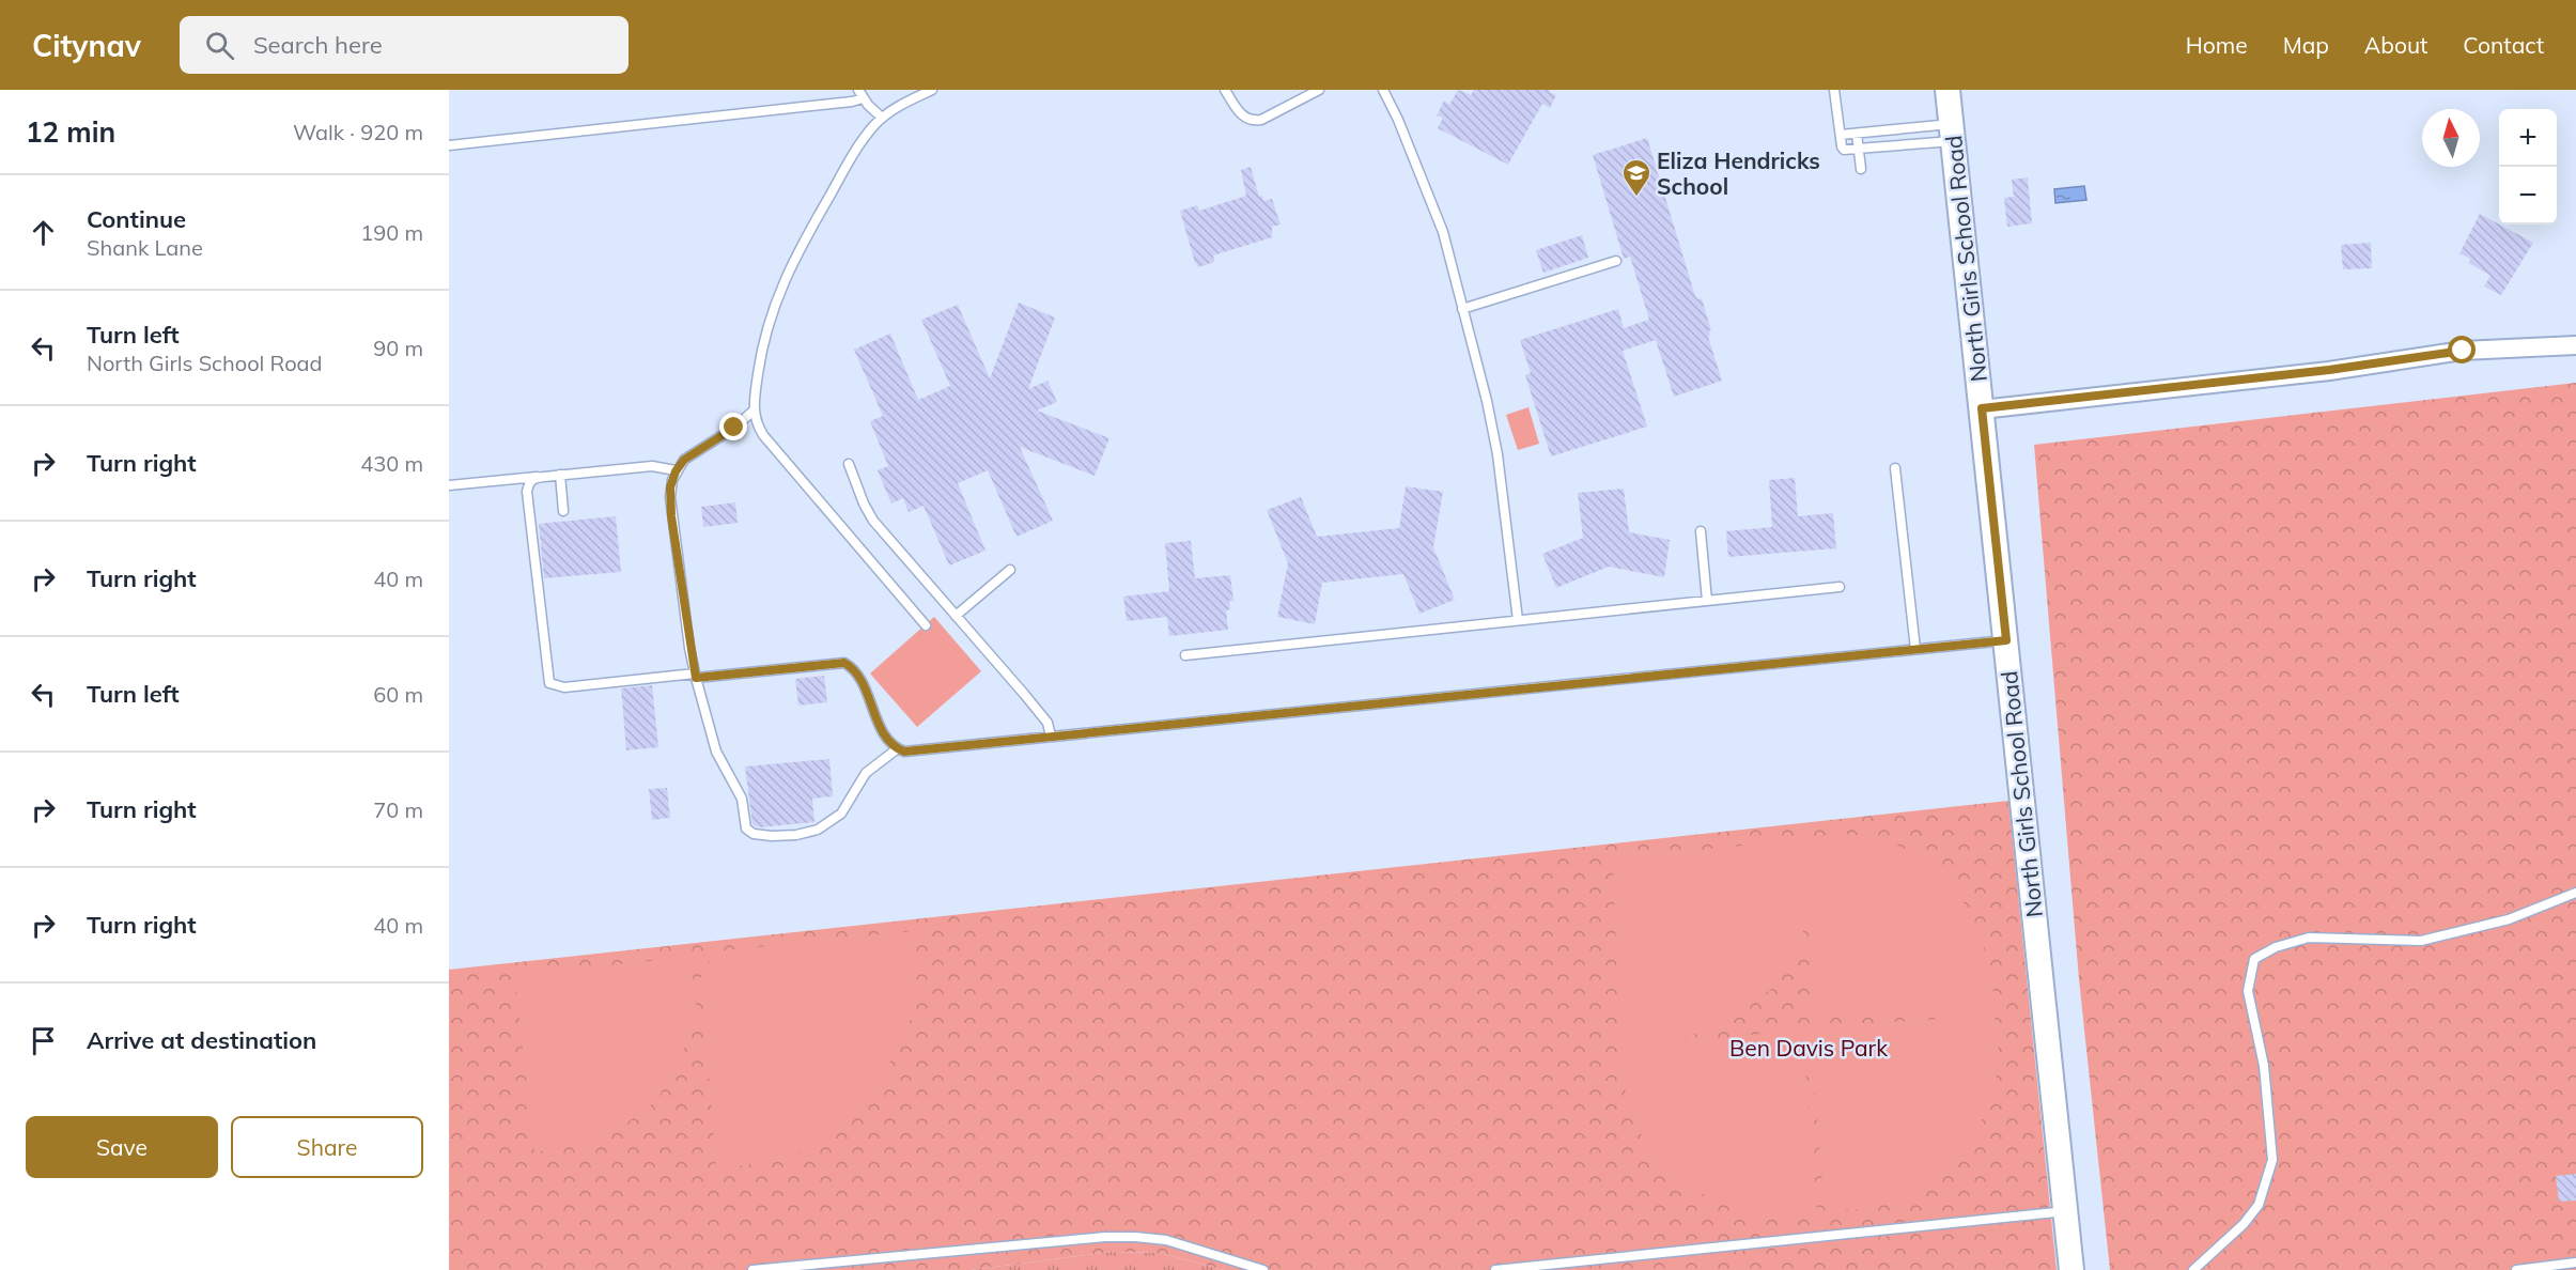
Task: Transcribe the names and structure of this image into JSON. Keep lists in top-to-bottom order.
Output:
{
  "streets": {
    "main road": ["North Girls School Road"]
  },
  "parks": ["Ben Davis Park"],
  "places": {
    "school or university": ["Eliza Hendricks School"]
  },
  "north": "top",
  "page": {
    "header": "Citynav",
    "search": "Search here",
    "nav": [
      "Home",
      "Map",
      "About",
      "Contact"
    ],
    "heading": ["12 min", "Walk · 920 m"],
    "map_buttons": ["+", "−"],
    "list": [
      ["Continue", "Shank Lane", "190 m"],
      ["Turn left", "North Girls School Road", "90 m"],
      ["Turn right", "430 m"],
      ["Turn right", "40 m"],
      ["Turn left", "60 m"],
      ["Turn right", "70 m"],
      ["Turn right", "40 m"],
      "Arrive at destination"
    ],
    "buttons": ["Save", "Share"]
  }
}
